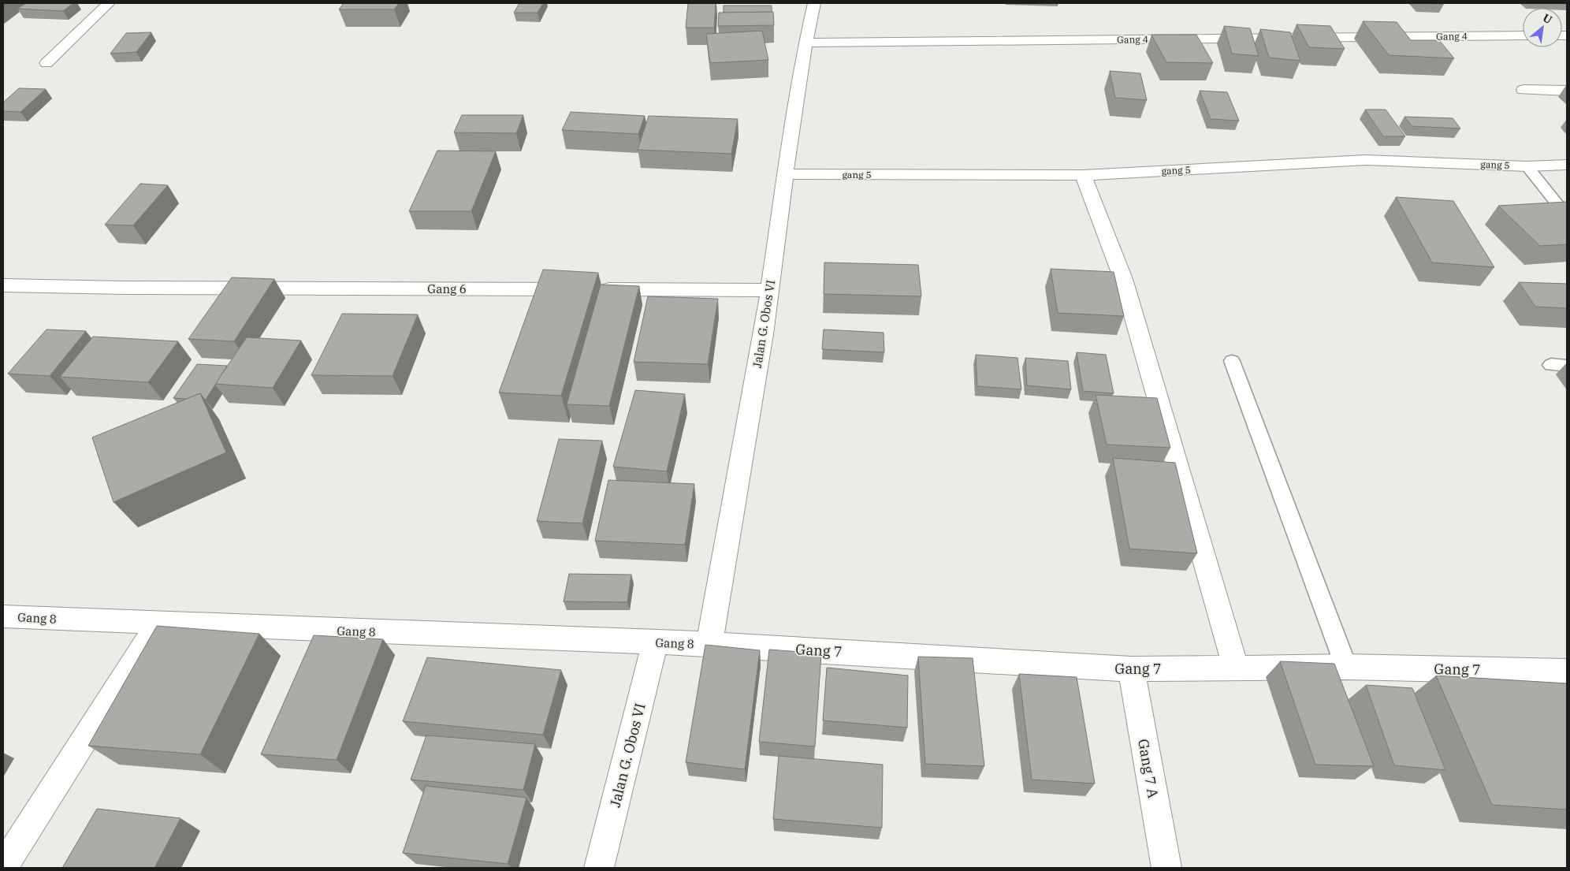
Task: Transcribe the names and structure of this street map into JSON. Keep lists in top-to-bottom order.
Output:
{
  "streets": {
    "street": [
      "Gang 4",
      "gang 5",
      "Gang 6",
      "Jalan G. Obos VI",
      "Gang 8",
      "Gang 7",
      "Gang 7 A"
    ]
  },
  "crossings": [
    ["Gang 4", "Jalan G. Obos VI"],
    ["gang 5", "Jalan G. Obos VI"],
    ["Gang 6", "Jalan G. Obos VI"],
    ["Jalan G. Obos VI", "Gang 8"],
    ["Jalan G. Obos VI", "Gang 7"],
    ["Gang 8", "Gang 7"],
    ["Gang 7", "Gang 7 A"]
  ],
  "north": "top right"
}
